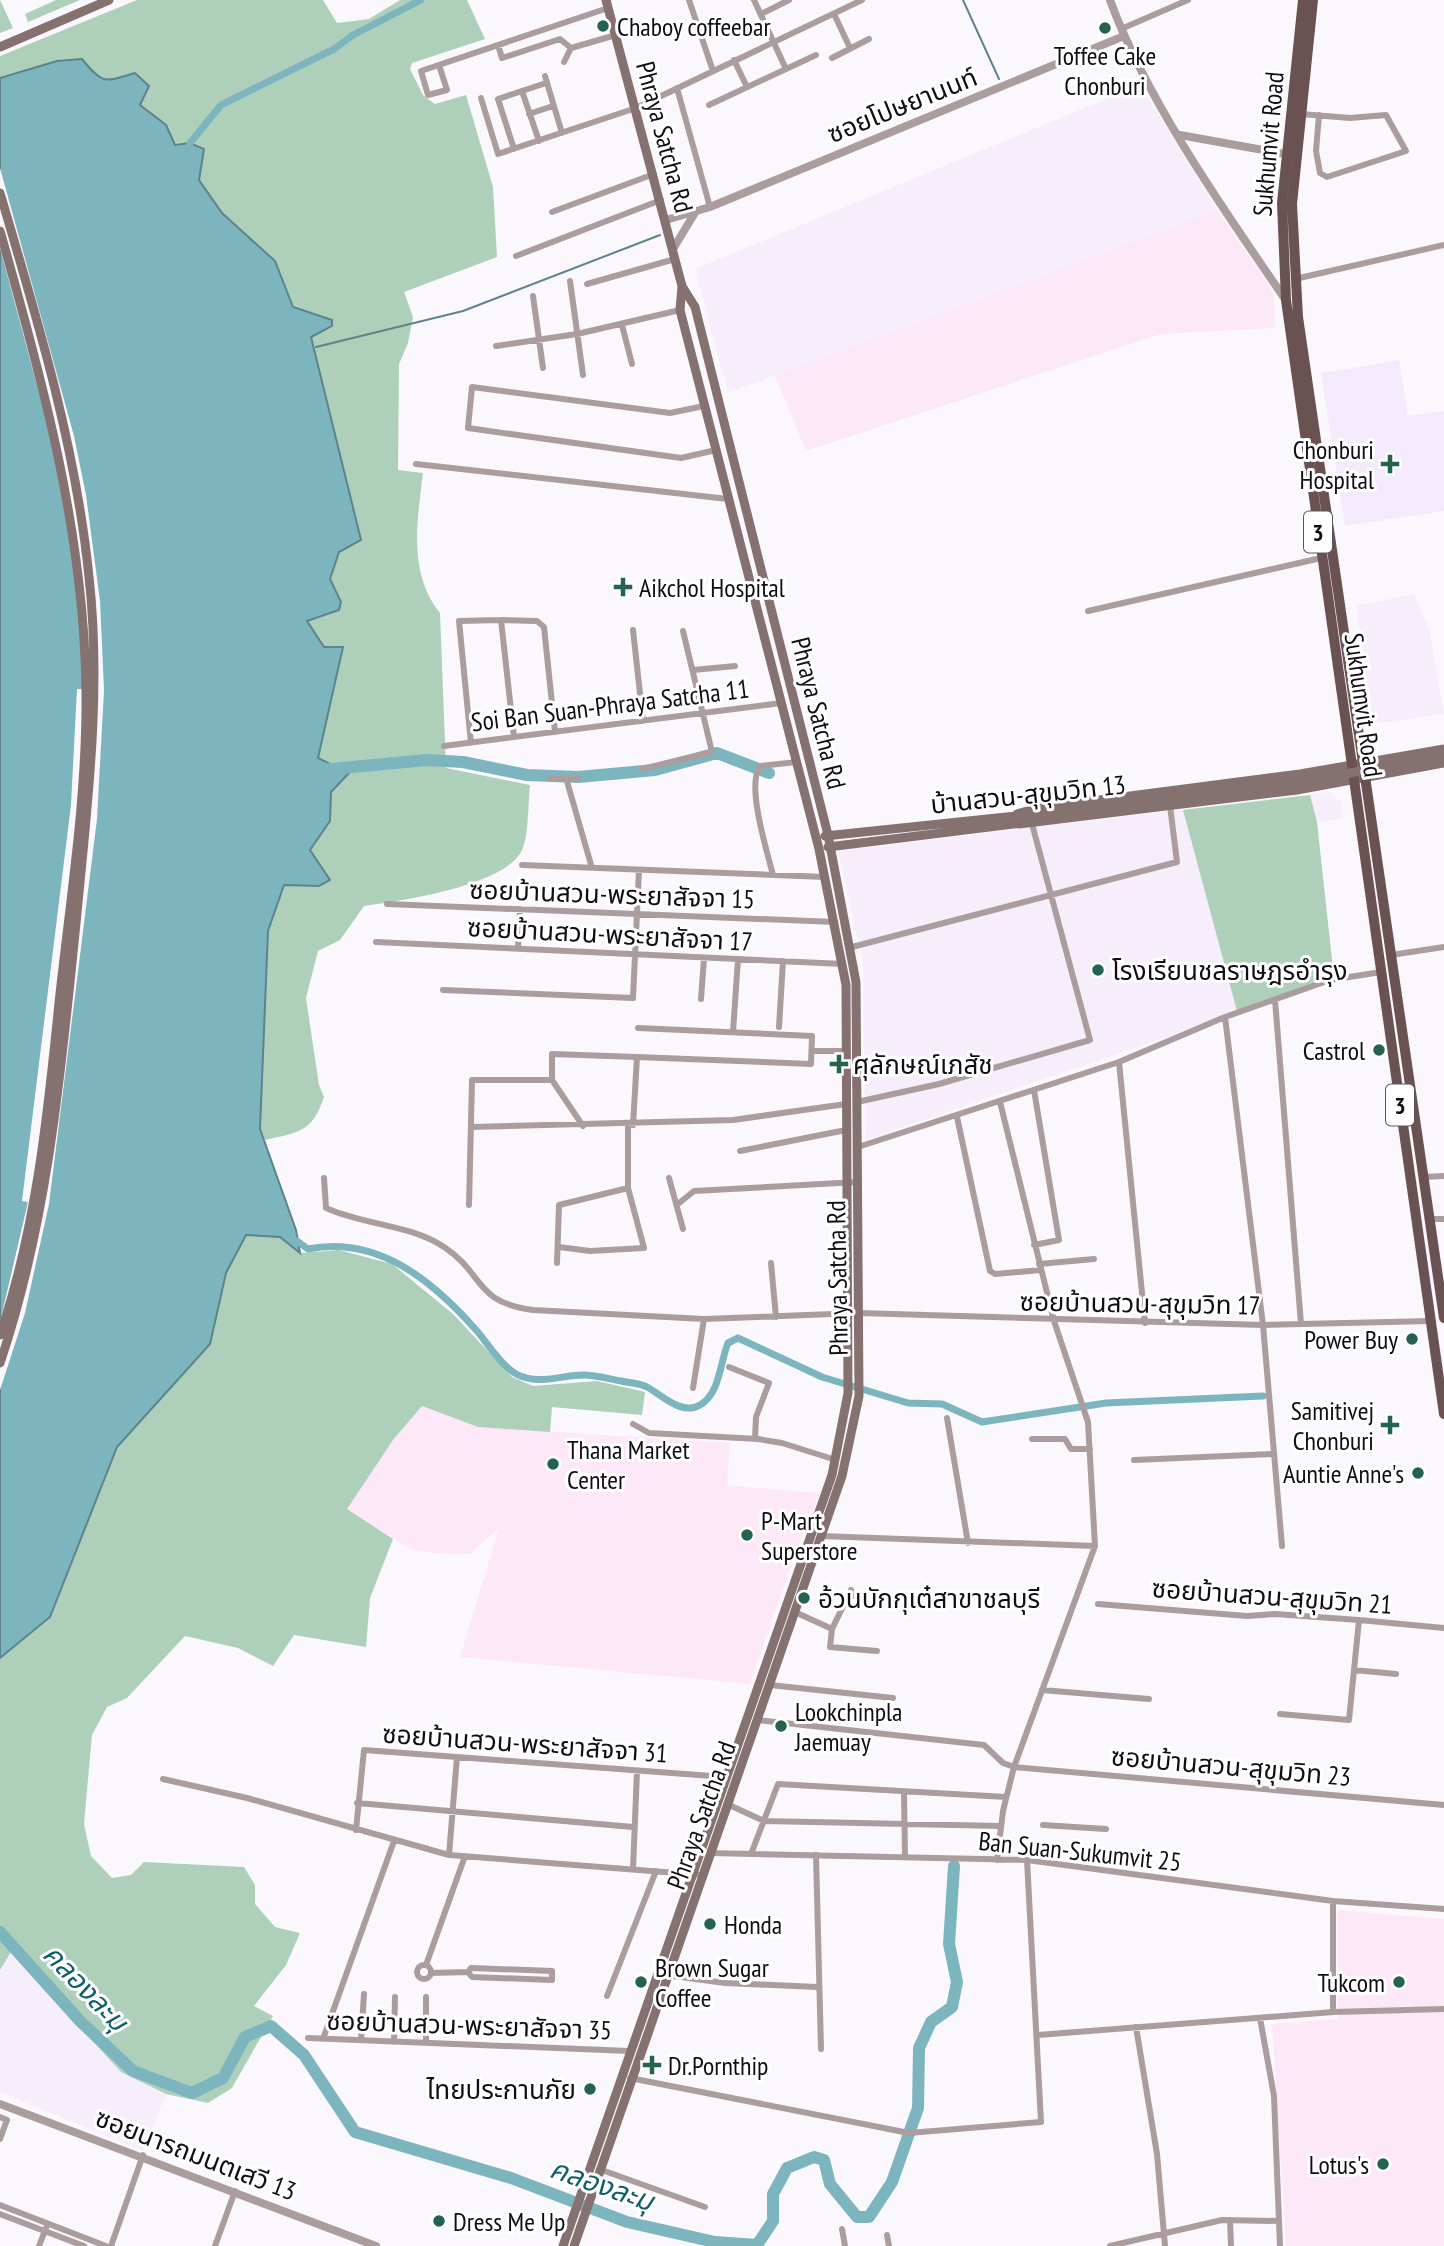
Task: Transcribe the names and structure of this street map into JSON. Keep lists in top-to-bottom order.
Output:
{
  "streets": {
    "main road": [
      "Phraya Satcha Rd",
      "Sukhumvit Road",
      "3",
      "บ้านสวน-สุขุมวิท 13"
    ],
    "street": [
      "ซอยโปษยานนท์",
      "Soi Ban Suan-Phraya Satcha 11",
      "ซอยบ้านสวน-พระยาสัจจา 15",
      "ซอยบ้านสวน-พระยาสัจจา 17",
      "ซอยบ้านสวน-สุขุมวิท 17",
      "ซอยบ้านสวน-สุขุมวิท 21",
      "ซอยบ้านสวน-พระยาสัจจา 31",
      "ซอยบ้านสวน-สุขุมวิท 23",
      "Ban Suan-Sukumvit 25",
      "ซอยบ้านสวน-พระยาสัจจา 35",
      "ซอยนารถมนตเสวี 13"
    ]
  },
  "crossings": [
    ["ซอยโปษยานนท์", "Phraya Satcha Rd"],
    ["Phraya Satcha Rd", "Soi Ban Suan-Phraya Satcha 11"],
    ["Phraya Satcha Rd", "บ้านสวน-สุขุมวิท 13"],
    ["Phraya Satcha Rd", "ซอยบ้านสวน-พระยาสัจจา 15"],
    ["Phraya Satcha Rd", "ซอยบ้านสวน-พระยาสัจจา 17"],
    ["Phraya Satcha Rd", "ซอยบ้านสวน-สุขุมวิท 17"],
    ["Phraya Satcha Rd", "ซอยบ้านสวน-พระยาสัจจา 31"],
    ["Phraya Satcha Rd", "Ban Suan-Sukumvit 25"],
    ["Phraya Satcha Rd", "ซอยบ้านสวน-พระยาสัจจา 35"],
    ["Sukhumvit Road", "ซอยบ้านสวน-สุขุมวิท 17"]
  ],
  "water": ["คลองละมุ"],
  "places": {
    "other": [
      "Chaboy coffeebar",
      "Toffee Cake Chonburi",
      "โรงเรียนชลราษฎรอำรุง",
      "Castrol",
      "Power Buy",
      "Thana Market Center",
      "Auntie Anne's",
      "P-Mart Superstore",
      "อ้วนบักกุเต๋สาขาชลบุรี",
      "Lookchinpla Jaemuay",
      "Honda",
      "Brown Sugar Coffee",
      "Tukcom",
      "ไทยประกานภัย",
      "Lotus's",
      "Dress Me Up"
    ],
    "health": [
      "Chonburi Hospital",
      "Aikchol Hospital",
      "ศุลักษณ์เภสัช",
      "Samitivej Chonburi",
      "Dr.Pornthip"
    ]
  }
}
